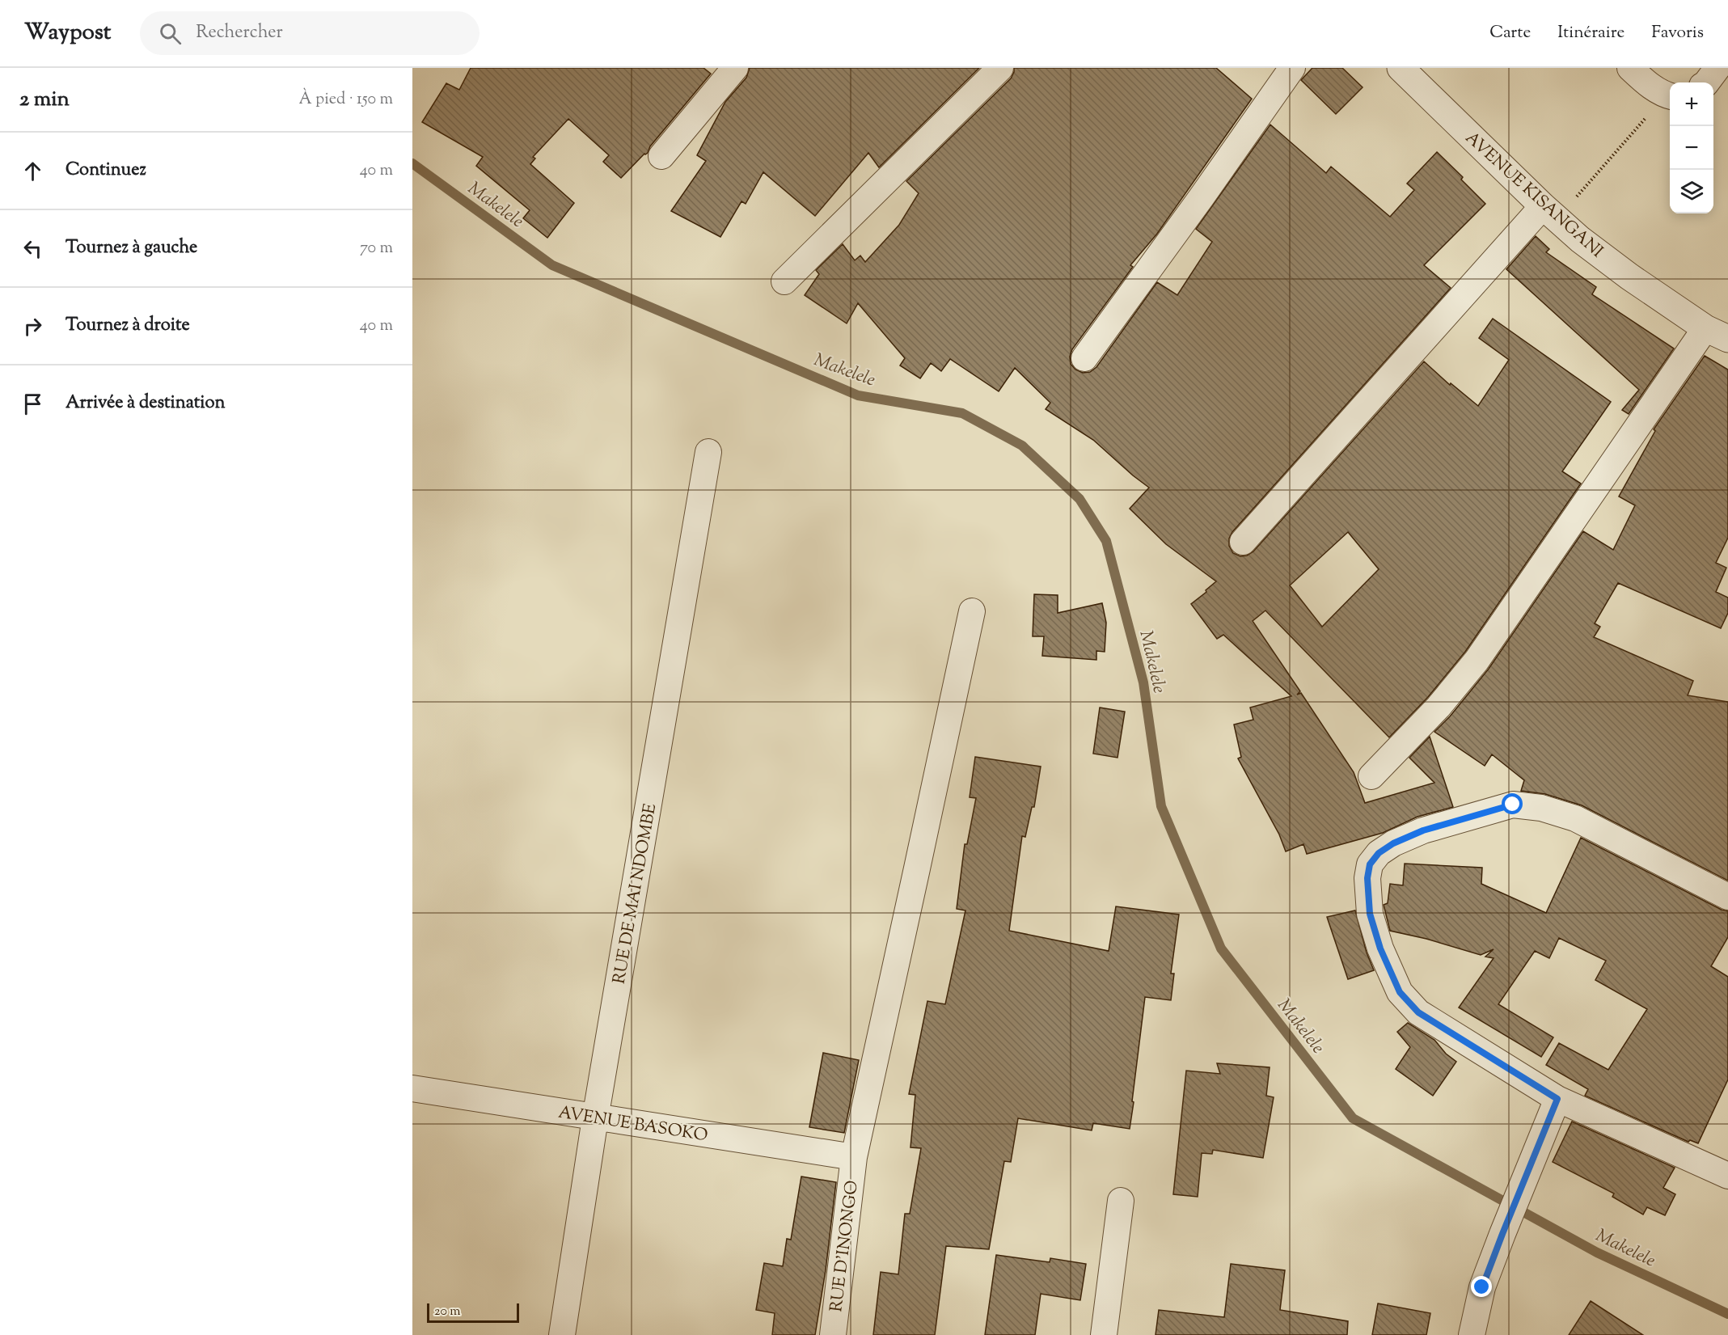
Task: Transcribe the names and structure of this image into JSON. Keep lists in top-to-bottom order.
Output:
{
  "streets": {
    "street": [
      "AVENUE KISANGANI",
      "RUE DE MAI NDOMBE",
      "AVENUE BASOKO",
      "RUE D'INONGO"
    ]
  },
  "crossings": [
    ["RUE DE MAI NDOMBE", "AVENUE BASOKO"],
    ["AVENUE BASOKO", "RUE D'INONGO"]
  ],
  "water": ["Makelele"],
  "scale_bar": "20 m",
  "page": {
    "header": "Waypost",
    "search": "Rechercher",
    "nav": ["Carte", "Itinéraire", "Favoris"],
    "heading": ["2 min", "À pied · 150 m"],
    "map_buttons": ["+", "−"],
    "list": [
      ["Continuez", "40 m"],
      ["Tournez à gauche", "70 m"],
      ["Tournez à droite", "40 m"],
      "Arrivée à destination"
    ],
    "scale": "20 m"
  }
}
